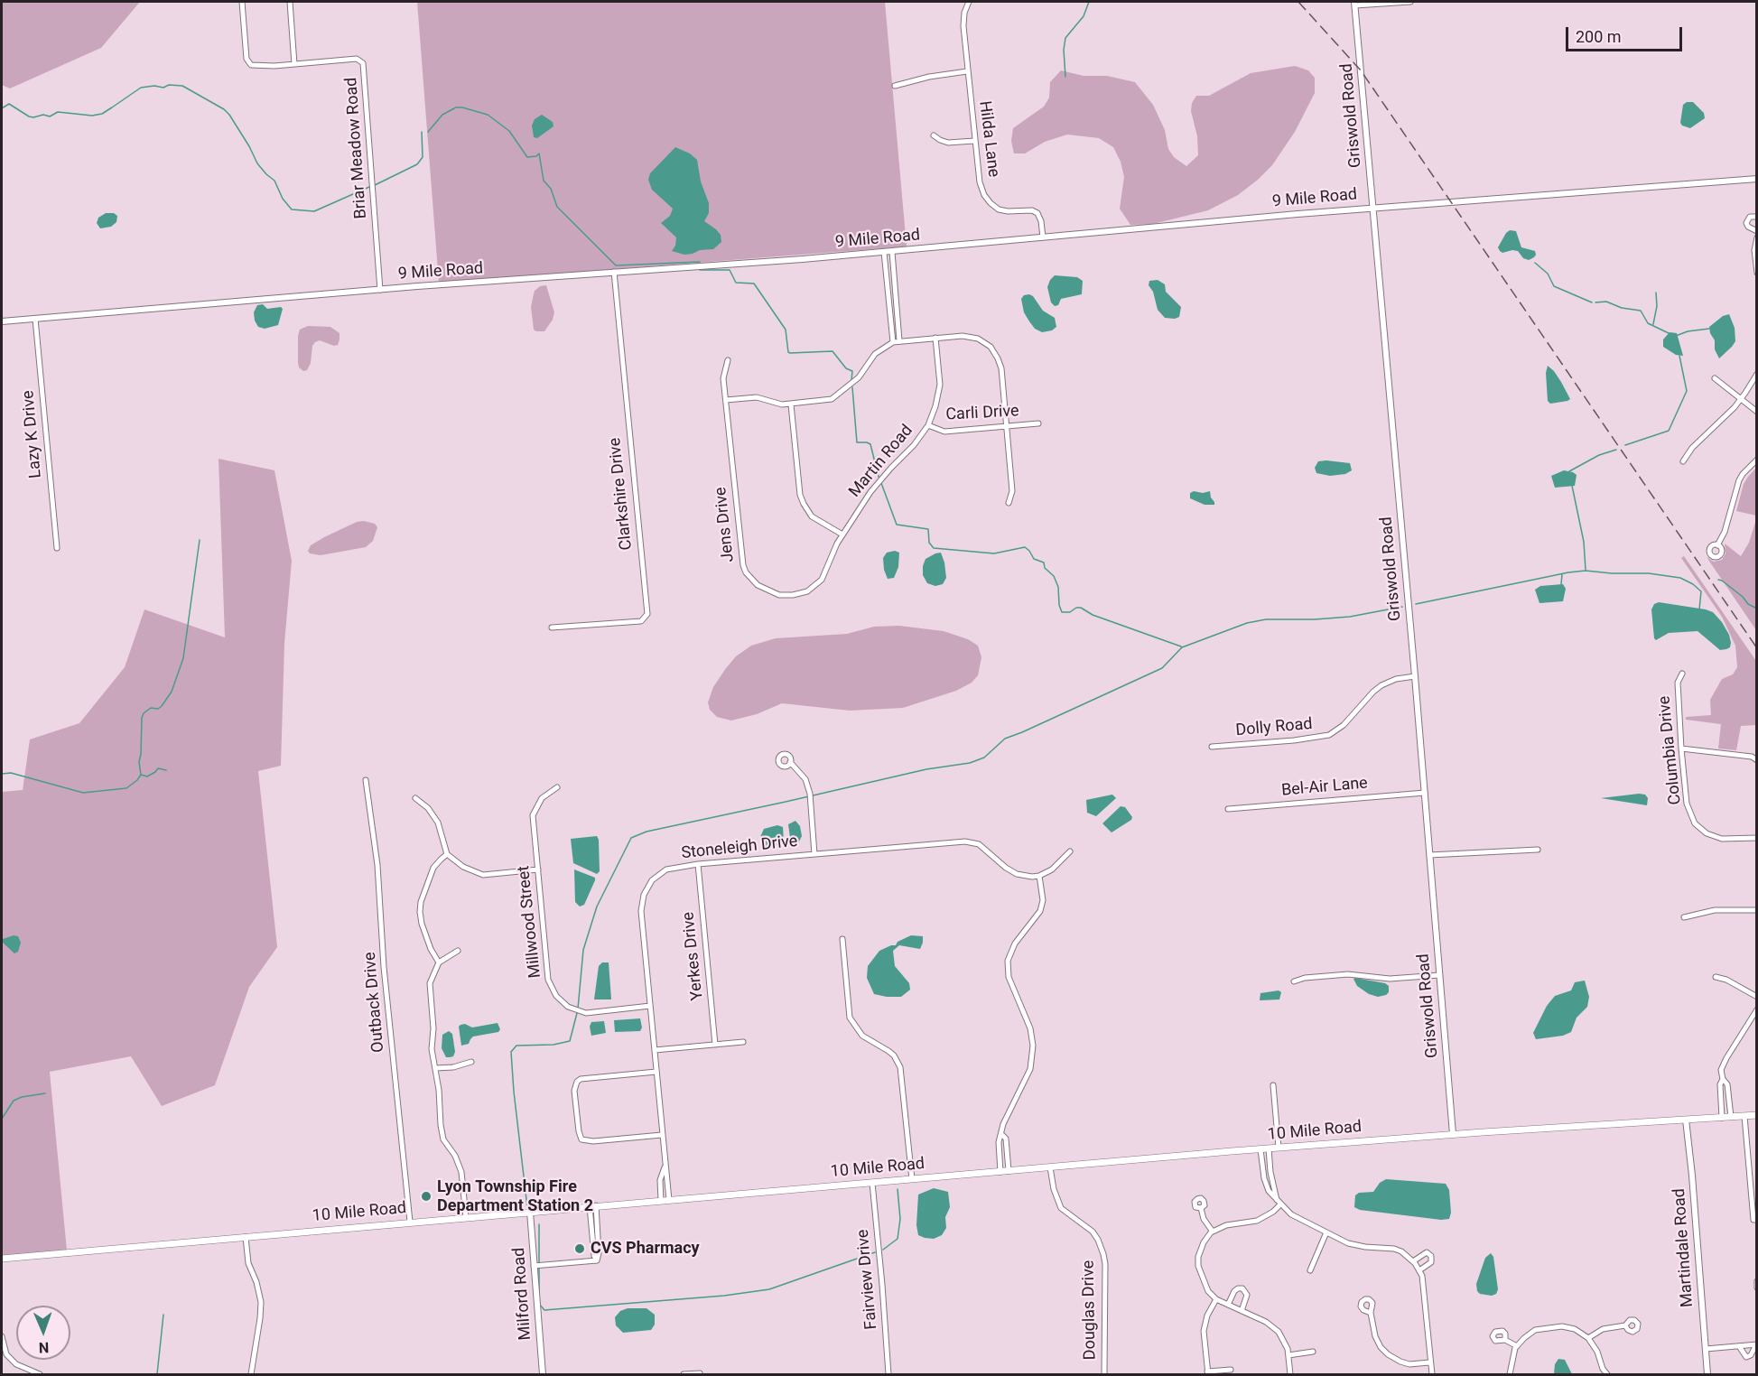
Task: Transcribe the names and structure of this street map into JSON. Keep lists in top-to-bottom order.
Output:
{
  "streets": {
    "main road": ["10 Mile Road"],
    "street": [
      "Griswold Road",
      "Hilda Lane",
      "Briar Meadow Road",
      "9 Mile Road",
      "Carli Drive",
      "Lazy K Drive",
      "Martin Road",
      "Clarkshire Drive",
      "Jens Drive",
      "Dolly Road",
      "Columbia Drive",
      "Bel-Air Lane",
      "Stoneleigh Drive",
      "Millwood Street",
      "Yerkes Drive",
      "Outback Drive",
      "Martindale Road",
      "Fairview Drive",
      "Milford Road",
      "Douglas Drive"
    ]
  },
  "crossings": [
    ["Griswold Road", "9 Mile Road"],
    ["Griswold Road", "Dolly Road"],
    ["Griswold Road", "Bel-Air Lane"],
    ["Griswold Road", "10 Mile Road"],
    ["Hilda Lane", "9 Mile Road"],
    ["Briar Meadow Road", "9 Mile Road"],
    ["9 Mile Road", "Lazy K Drive"],
    ["9 Mile Road", "Clarkshire Drive"],
    ["Carli Drive", "Martin Road"],
    ["Martin Road", "Jens Drive"],
    ["Stoneleigh Drive", "Millwood Street"],
    ["Stoneleigh Drive", "Yerkes Drive"],
    ["Stoneleigh Drive", "10 Mile Road"],
    ["Outback Drive", "10 Mile Road"],
    ["10 Mile Road", "Martindale Road"],
    ["10 Mile Road", "Fairview Drive"],
    ["10 Mile Road", "Milford Road"],
    ["10 Mile Road", "Douglas Drive"]
  ],
  "places": ["Lyon Township Fire Department Station 2", "CVS Pharmacy"],
  "scale_bar": "200 m",
  "north": "bottom"
}
